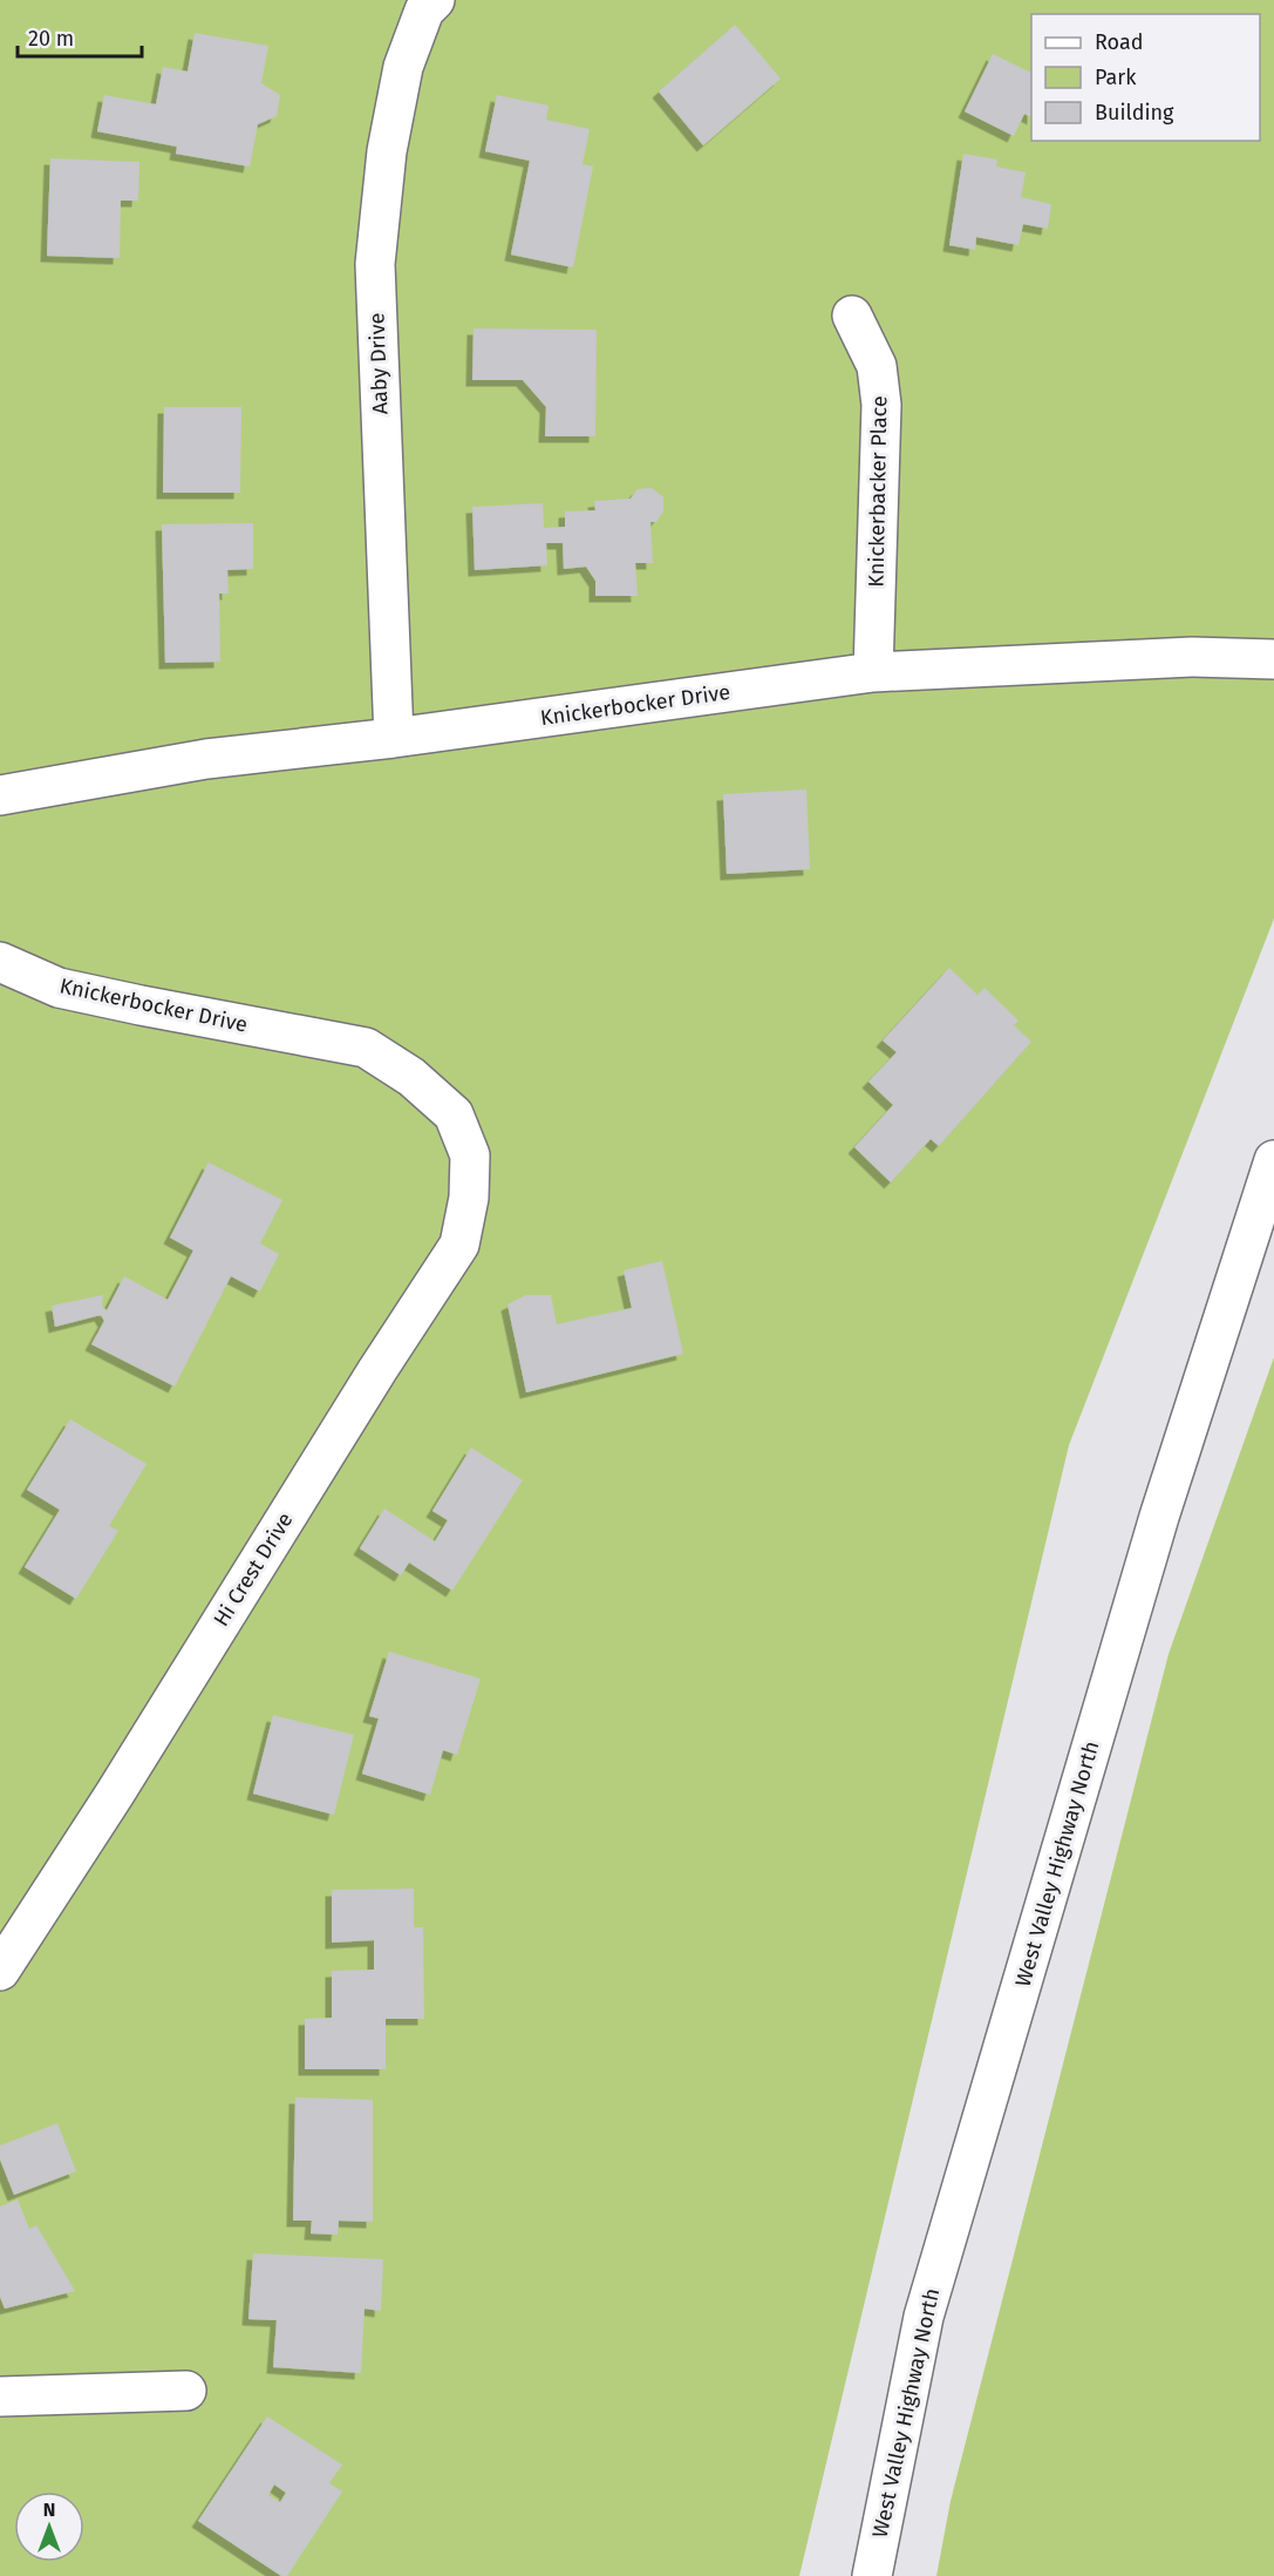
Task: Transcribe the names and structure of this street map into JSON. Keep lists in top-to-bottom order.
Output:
{
  "streets": {
    "street": [
      "Aaby Drive",
      "Knickerbacker Place",
      "Knickerbocker Drive",
      "Hi Crest Drive",
      "West Valley Highway North"
    ]
  },
  "crossings": [
    ["Aaby Drive", "Knickerbocker Drive"],
    ["Knickerbacker Place", "Knickerbocker Drive"],
    ["Knickerbocker Drive", "Hi Crest Drive"]
  ],
  "legend": ["Road", "Park", "Building"],
  "scale_bar": "20 m",
  "north": "top"
}
